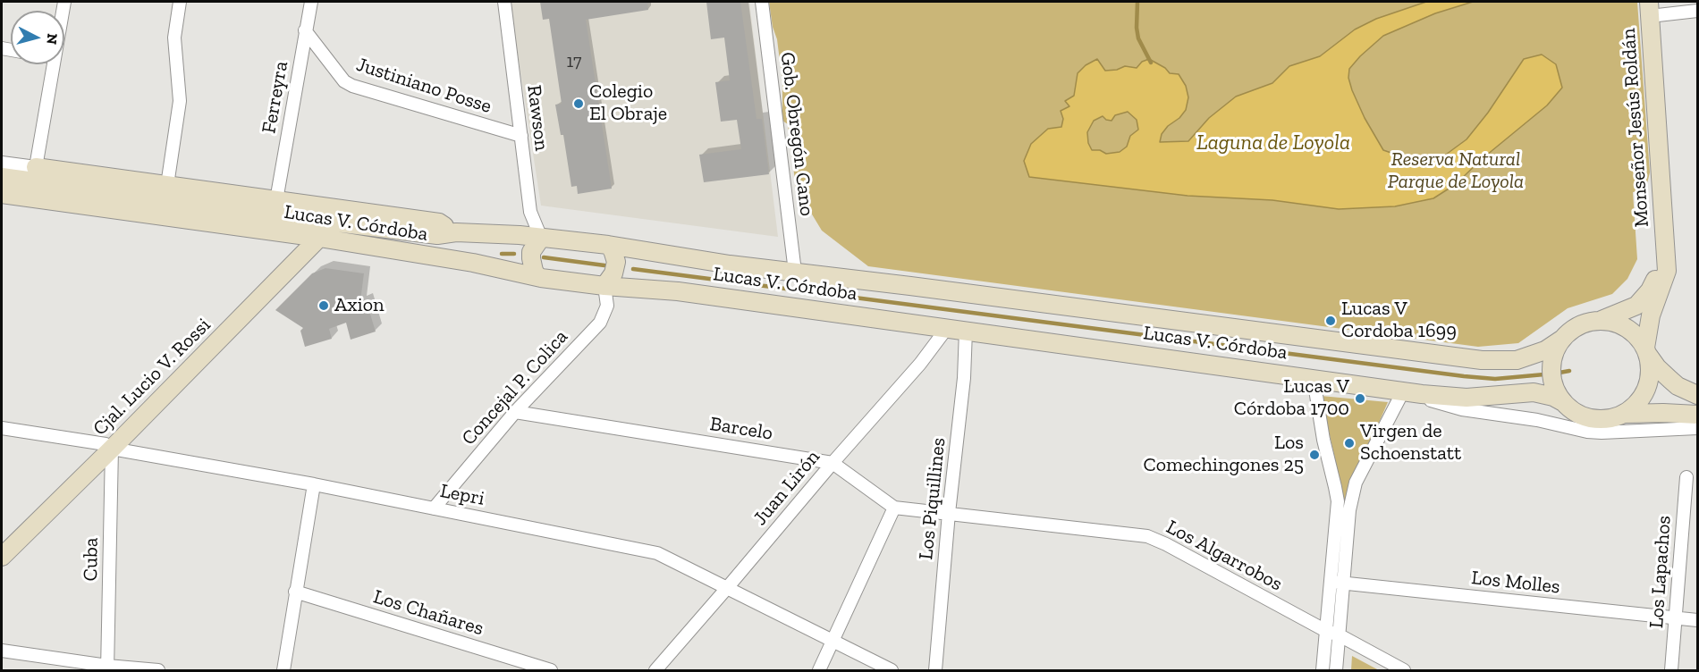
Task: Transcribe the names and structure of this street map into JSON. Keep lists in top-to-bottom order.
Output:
{
  "streets": {
    "main road": ["Monseñor Jesús Roldán", "Lucas V. Córdoba", "Cjal. Lucio V. Rossi"],
    "street": [
      "Justiniano Posse",
      "Ferreyra",
      "Rawson",
      "Gob. Obregón Cano",
      "Concejal P. Colica",
      "Barcelo",
      "Juan Lirón",
      "Lepri",
      "Los Piquillines",
      "Los Algarrobos",
      "Cuba",
      "Los Lapachos",
      "Los Molles",
      "Los Chañares"
    ]
  },
  "crossings": [
    ["Justiniano Posse", "Ferreyra"],
    ["Justiniano Posse", "Rawson"],
    ["Ferreyra", "Lucas V. Córdoba"],
    ["Rawson", "Lucas V. Córdoba"],
    ["Monseñor Jesús Roldán", "Lucas V. Córdoba"],
    ["Gob. Obregón Cano", "Lucas V. Córdoba"],
    ["Lucas V. Córdoba", "Cjal. Lucio V. Rossi"],
    ["Lucas V. Córdoba", "Concejal P. Colica"],
    ["Lucas V. Córdoba", "Juan Lirón"],
    ["Lucas V. Córdoba", "Los Piquillines"],
    ["Cjal. Lucio V. Rossi", "Lepri"],
    ["Cjal. Lucio V. Rossi", "Cuba"],
    ["Concejal P. Colica", "Barcelo"],
    ["Concejal P. Colica", "Lepri"],
    ["Barcelo", "Juan Lirón"],
    ["Juan Lirón", "Lepri"],
    ["Lepri", "Cuba"],
    ["Los Piquillines", "Los Algarrobos"],
    ["Los Lapachos", "Los Molles"]
  ],
  "water": ["Laguna de Loyola"],
  "parks": ["Reserva Natural Parque de Loyola"],
  "places": [
    "Colegio El Obraje",
    "Axion",
    "Lucas V Cordoba 1699",
    "Lucas V Córdoba 1700",
    "Virgen de Schoenstatt",
    "Los Comechingones 25"
  ],
  "house_numbers": ["17"],
  "north": "right"
}
